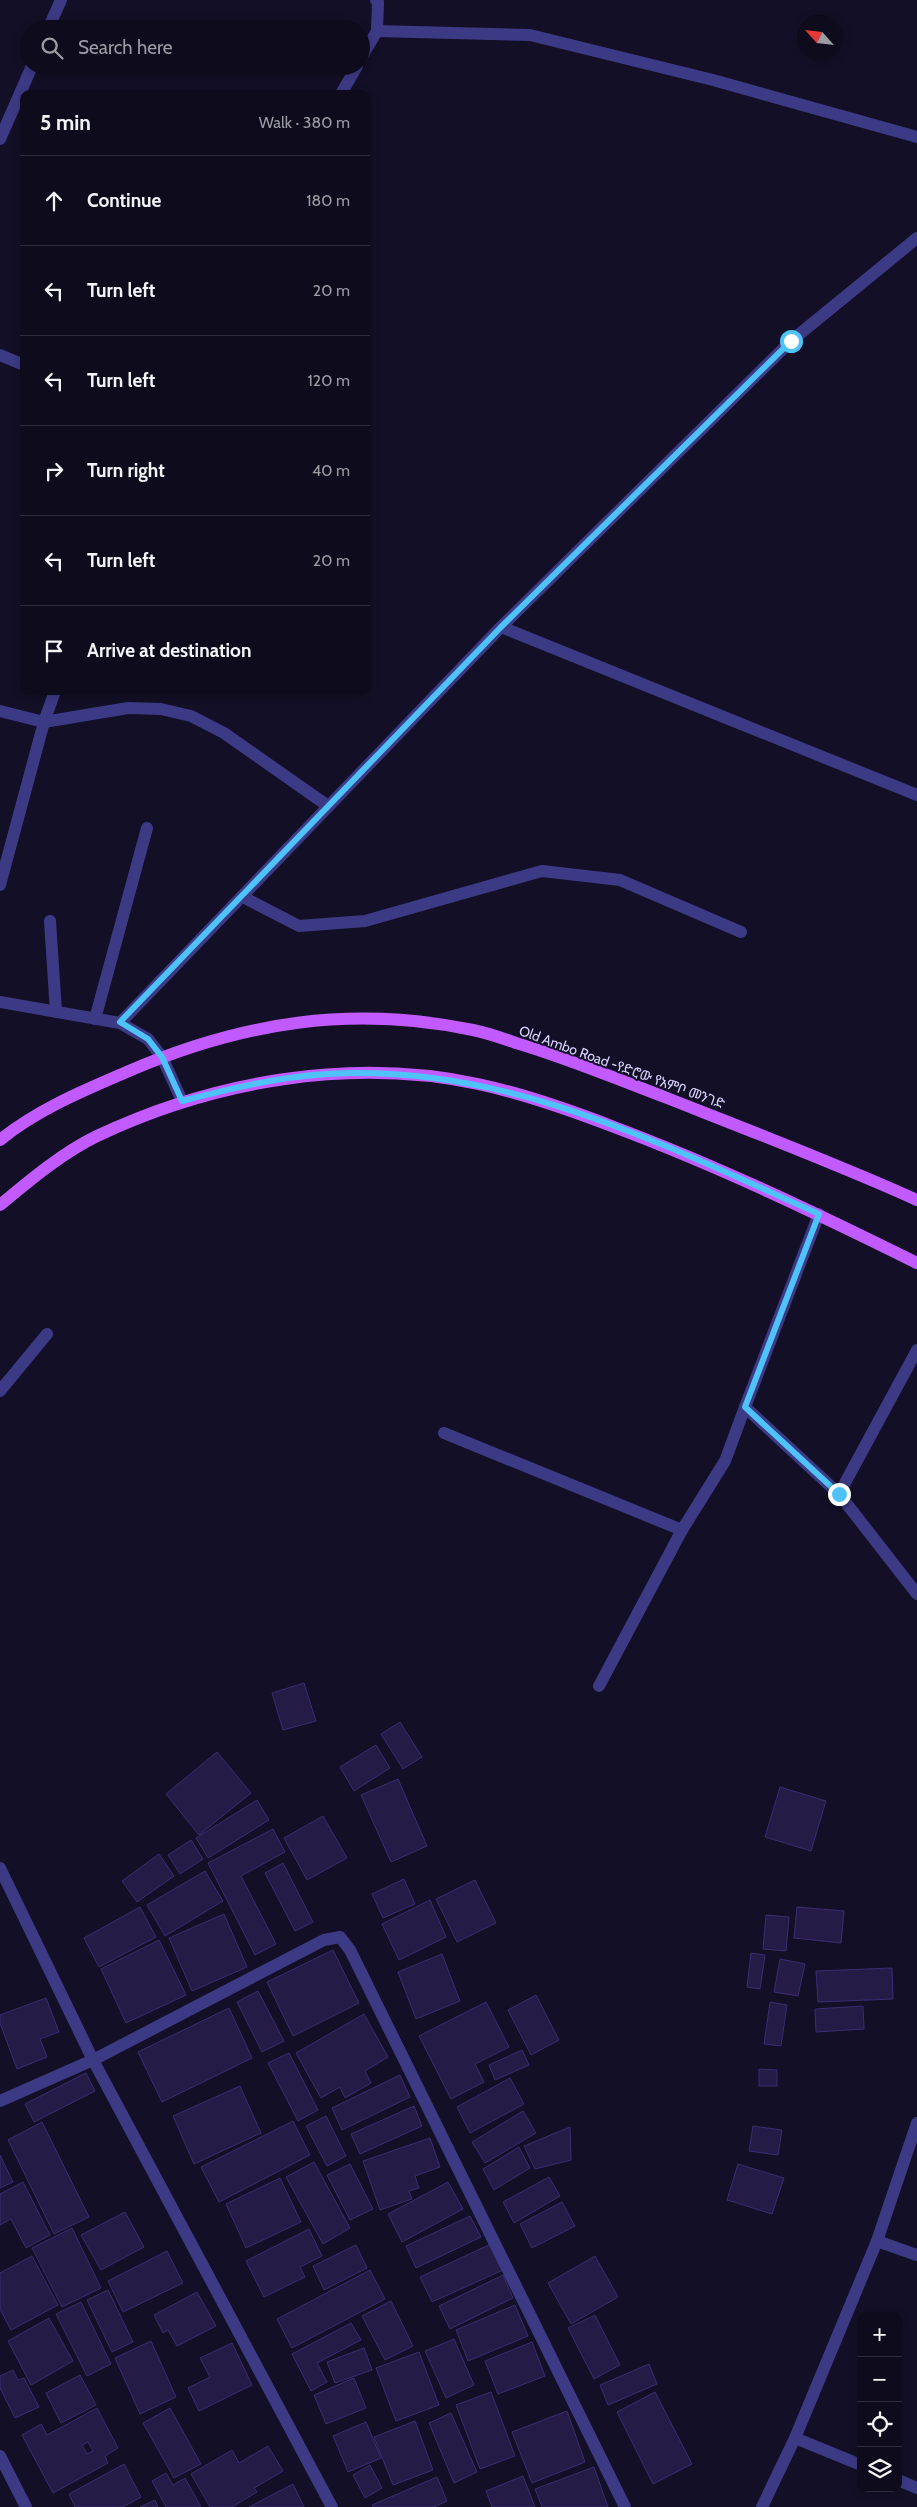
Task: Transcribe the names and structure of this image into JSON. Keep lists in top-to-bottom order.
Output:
{
  "streets": {
    "main road": ["Old Ambo Road -የድሮው የአምቦ መንገድ"]
  },
  "north": "top left",
  "page": {
    "search": "Search here",
    "heading": ["5 min", "Walk · 380 m"],
    "list": [
      ["Continue", "180 m"],
      ["Turn left", "20 m"],
      ["Turn left", "120 m"],
      ["Turn right", "40 m"],
      ["Turn left", "20 m"],
      "Arrive at destination"
    ],
    "map_buttons": ["+", "−"]
  }
}
